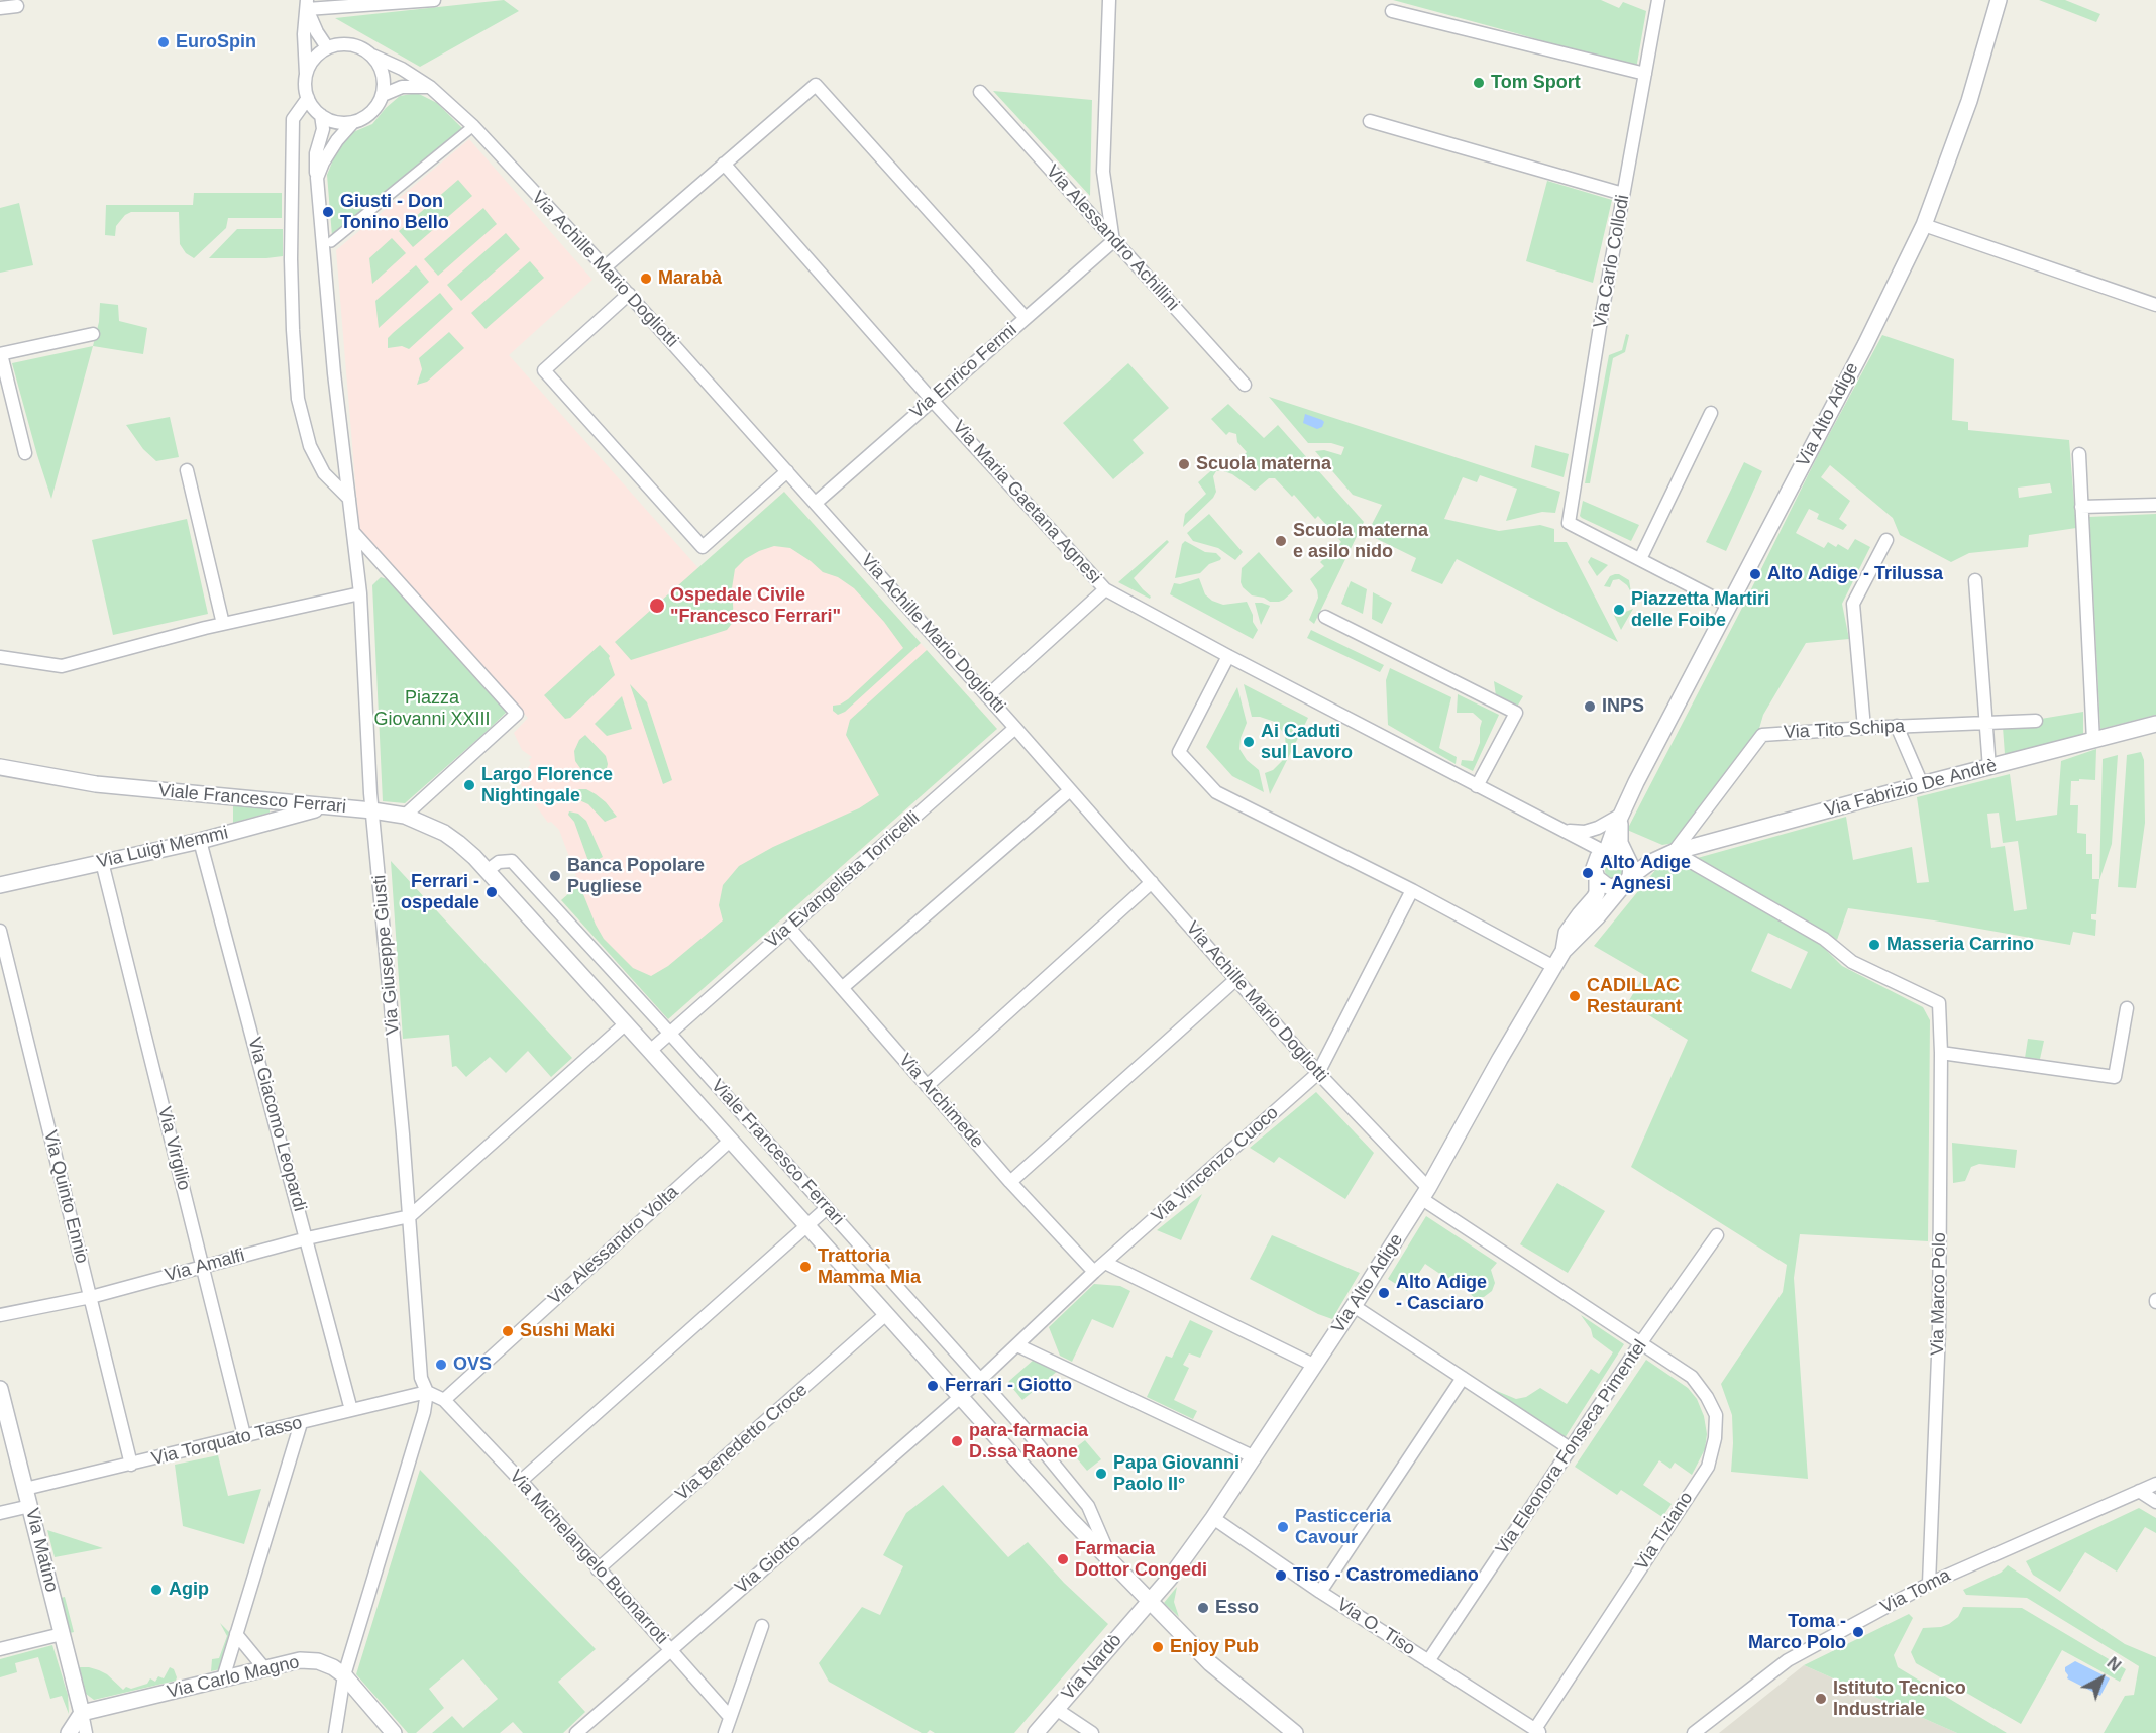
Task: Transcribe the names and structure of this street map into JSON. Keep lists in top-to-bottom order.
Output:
{
  "streets": {
    "street": [
      "Via Alessandro Achillini",
      "Via Carlo Collodi",
      "Via Achille Mario Dogliotti",
      "Via Enrico Fermi",
      "Via Alto Adige",
      "Via Maria Gaetana Agnesi",
      "Via Tito Schipa",
      "Via Fabrizio De Andrè",
      "Viale Francesco Ferrari",
      "Via Luigi Memmi",
      "Via Evangelista Torricelli",
      "Via Giuseppe Giusti",
      "Via Archimede",
      "Via Giacomo Leopardi",
      "Via Virgilio",
      "Via Vincenzo Cuoco",
      "Via Quinto Ennio",
      "Via Alessandro Volta",
      "Via Amalfi",
      "Via Marco Polo",
      "Via Torquato Tasso",
      "Via Benedetto Croce",
      "Via Eleonora Fonseca Pimentel",
      "Via Tiziano",
      "Via Matino",
      "Via Michelangelo Buonarroti",
      "Via Giotto",
      "Via Toma",
      "Via O. Tiso",
      "Via Nardò",
      "Via Carlo Magno"
    ]
  },
  "crossings": [
    ["Via Alessandro Achillini", "Via Enrico Fermi"],
    ["Via Achille Mario Dogliotti", "Via Enrico Fermi"],
    ["Via Achille Mario Dogliotti", "Via Alto Adige"],
    ["Via Achille Mario Dogliotti", "Via Evangelista Torricelli"],
    ["Via Achille Mario Dogliotti", "Via Giuseppe Giusti"],
    ["Via Achille Mario Dogliotti", "Via Vincenzo Cuoco"],
    ["Via Achille Mario Dogliotti", "Via Eleonora Fonseca Pimentel"],
    ["Via Achille Mario Dogliotti", "Via Tiziano"],
    ["Via Enrico Fermi", "Via Maria Gaetana Agnesi"],
    ["Via Alto Adige", "Via Maria Gaetana Agnesi"],
    ["Via Alto Adige", "Via Fabrizio De Andrè"],
    ["Via Alto Adige", "Viale Francesco Ferrari"],
    ["Via Alto Adige", "Via O. Tiso"],
    ["Via Alto Adige", "Via Nardò"],
    ["Via Maria Gaetana Agnesi", "Via Fabrizio De Andrè"],
    ["Via Tito Schipa", "Via Fabrizio De Andrè"],
    ["Via Tito Schipa", "Via Marco Polo"],
    ["Via Fabrizio De Andrè", "Via Marco Polo"],
    ["Viale Francesco Ferrari", "Via Luigi Memmi"],
    ["Viale Francesco Ferrari", "Via Evangelista Torricelli"],
    ["Viale Francesco Ferrari", "Via Giuseppe Giusti"],
    ["Viale Francesco Ferrari", "Via Vincenzo Cuoco"],
    ["Viale Francesco Ferrari", "Via Alessandro Volta"],
    ["Viale Francesco Ferrari", "Via Benedetto Croce"],
    ["Viale Francesco Ferrari", "Via Giotto"],
    ["Viale Francesco Ferrari", "Via Nardò"],
    ["Via Luigi Memmi", "Via Giacomo Leopardi"],
    ["Via Luigi Memmi", "Via Virgilio"],
    ["Via Evangelista Torricelli", "Via Archimede"],
    ["Via Giuseppe Giusti", "Via Amalfi"],
    ["Via Giuseppe Giusti", "Via Torquato Tasso"],
    ["Via Archimede", "Via Vincenzo Cuoco"],
    ["Via Giacomo Leopardi", "Via Amalfi"],
    ["Via Giacomo Leopardi", "Via Torquato Tasso"],
    ["Via Virgilio", "Via Amalfi"],
    ["Via Virgilio", "Via Torquato Tasso"],
    ["Via Vincenzo Cuoco", "Via Giotto"],
    ["Via Quinto Ennio", "Via Amalfi"],
    ["Via Quinto Ennio", "Via Torquato Tasso"],
    ["Via Alessandro Volta", "Via Michelangelo Buonarroti"],
    ["Via Marco Polo", "Via Toma"],
    ["Via Torquato Tasso", "Via Matino"],
    ["Via Benedetto Croce", "Via Michelangelo Buonarroti"],
    ["Via Eleonora Fonseca Pimentel", "Via Tiziano"],
    ["Via Eleonora Fonseca Pimentel", "Via O. Tiso"],
    ["Via Tiziano", "Via O. Tiso"],
    ["Via Matino", "Via Carlo Magno"],
    ["Via Michelangelo Buonarroti", "Via Giotto"]
  ],
  "parks": ["Piazza Giovanni XXIII"],
  "places": [
    "EuroSpin",
    "Tom Sport",
    "Giusti - Don Tonino Bello",
    "Marabà",
    "Scuola materna",
    "Scuola materna e asilo nido",
    "Alto Adige - Trilussa",
    "Ospedale Civile \"Francesco Ferrari\"",
    "Piazzetta Martiri delle Foibe",
    "INPS",
    "Ai Caduti sul Lavoro",
    "Largo Florence Nightingale",
    "Alto Adige - Agnesi",
    "Banca Popolare Pugliese",
    "Ferrari - ospedale",
    "Masseria Carrino",
    "CADILLAC Restaurant",
    "Trattoria Mamma Mia",
    "Alto Adige - Casciaro",
    "Sushi Maki",
    "OVS",
    "Ferrari - Giotto",
    "para-farmacia D.ssa Raone",
    "Papa Giovanni Paolo II°",
    "Pasticceria Cavour",
    "Farmacia Dottor Congedi",
    "Tiso - Castromediano",
    "Agip",
    "Esso",
    "Toma - Marco Polo",
    "Enjoy Pub",
    "Istituto Tecnico Industriale"
  ],
  "north": "top right"
}
